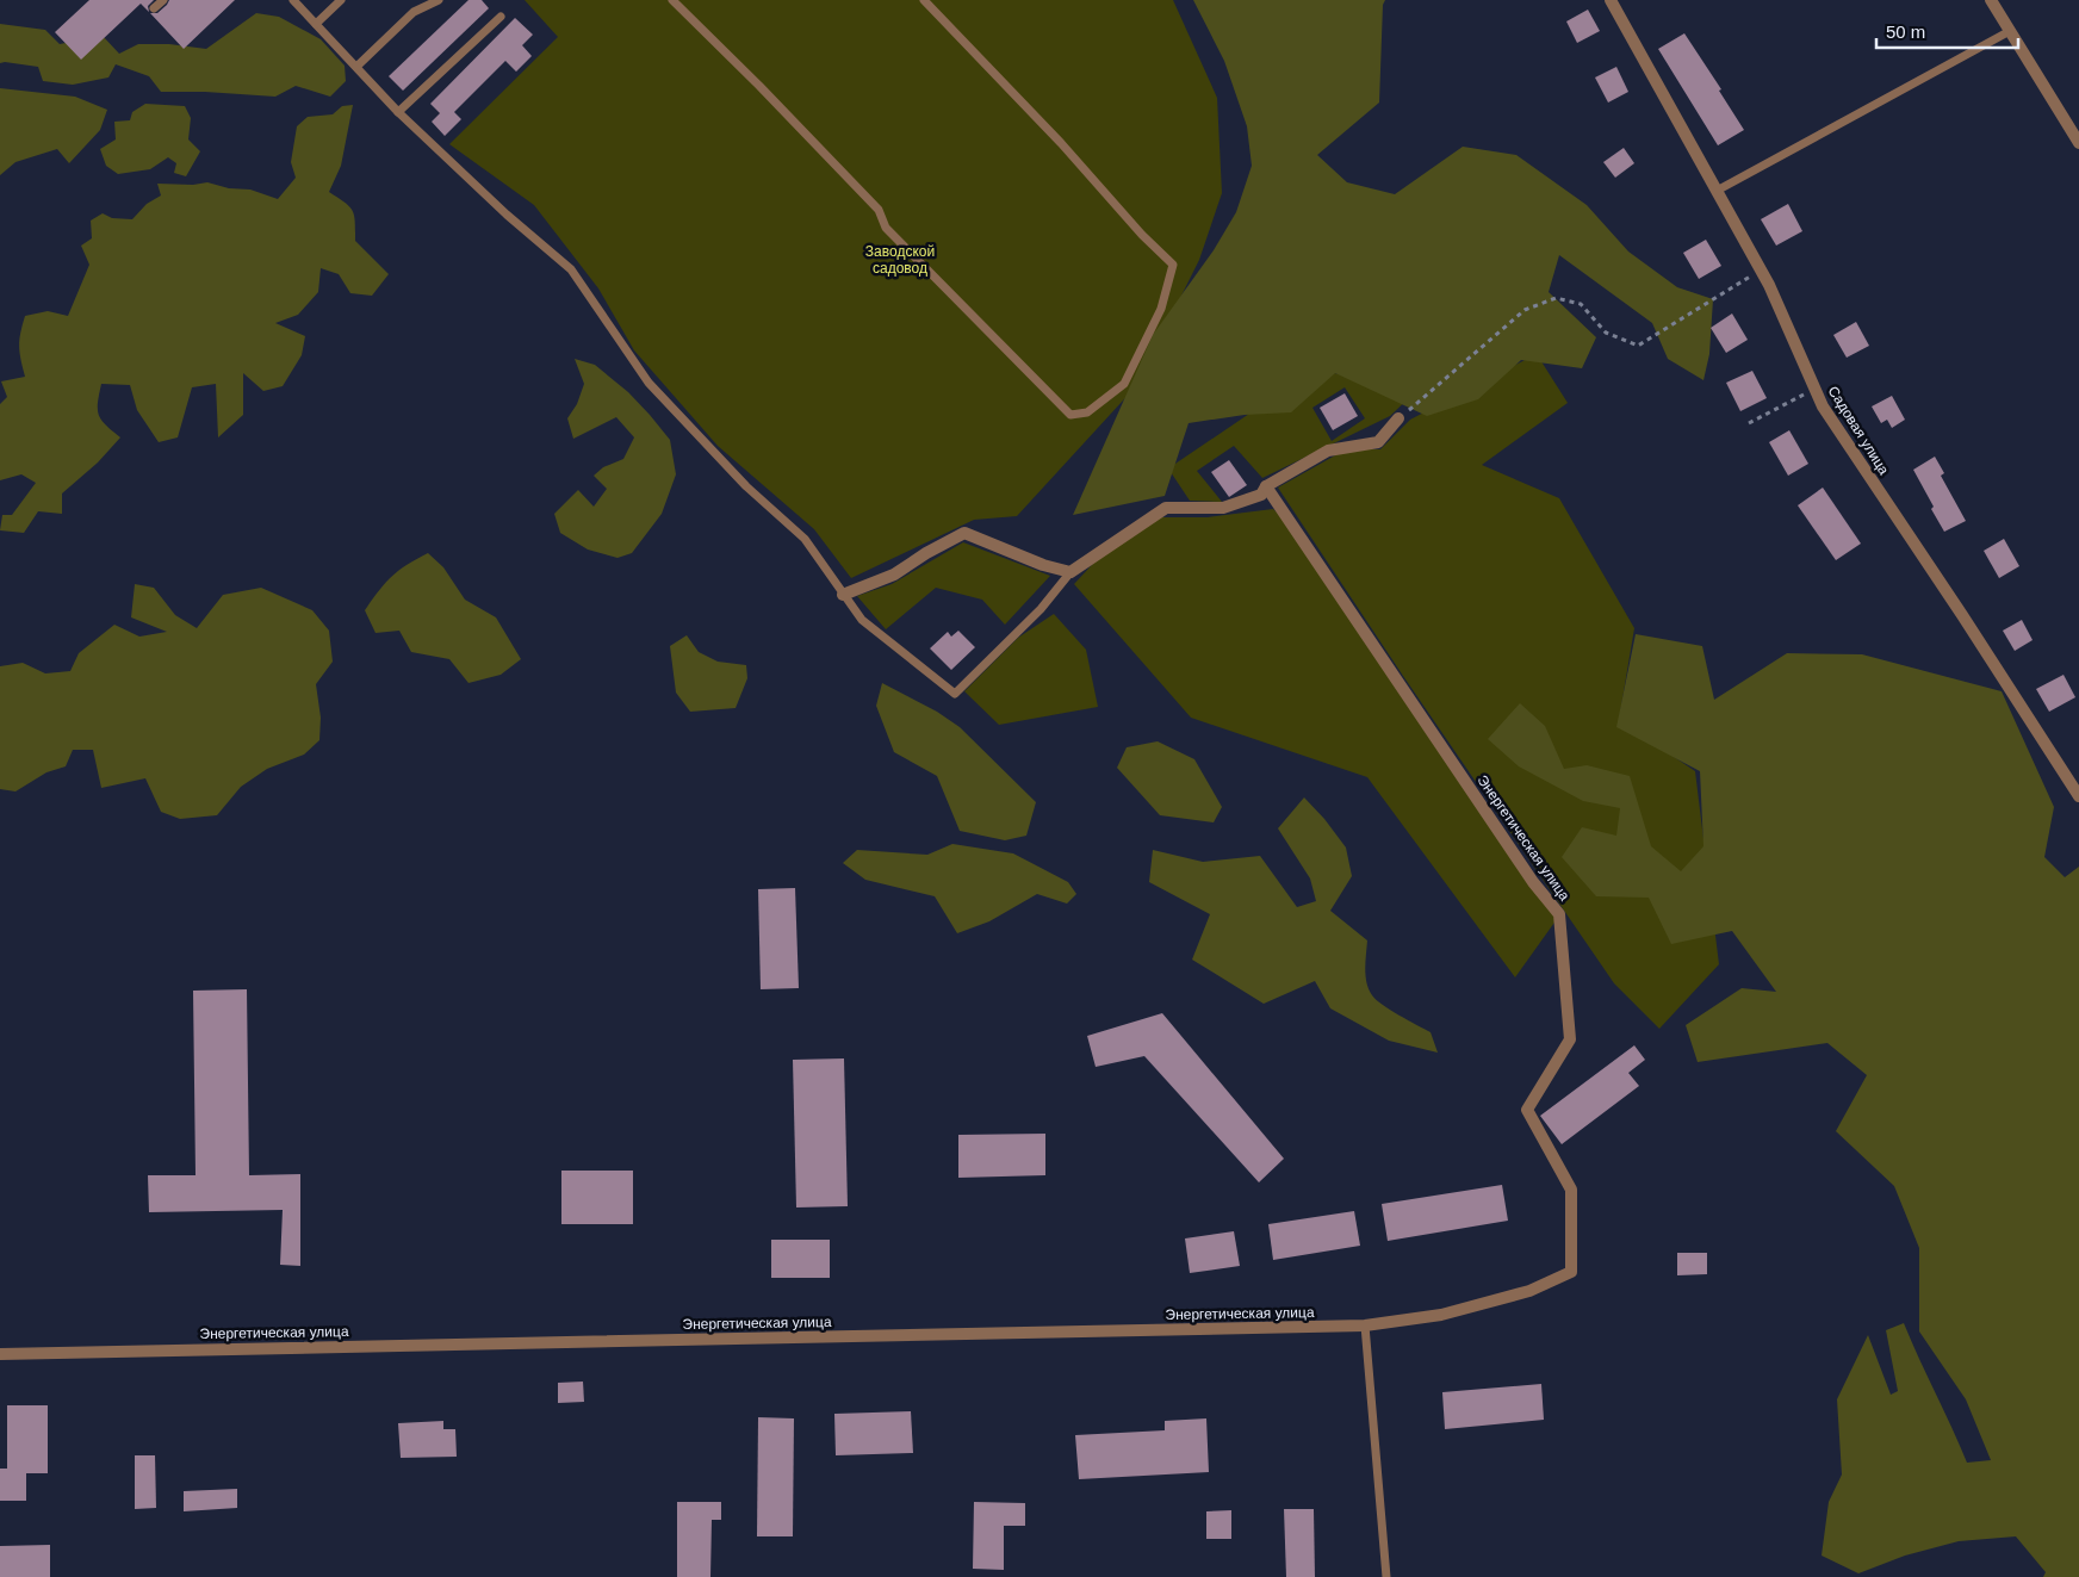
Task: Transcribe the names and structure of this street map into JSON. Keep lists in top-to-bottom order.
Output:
{
  "streets": {
    "street": ["Садовая улица", "Энергетическая улица"]
  },
  "parks": ["Заводской садовод"],
  "scale_bar": "50 m"
}
